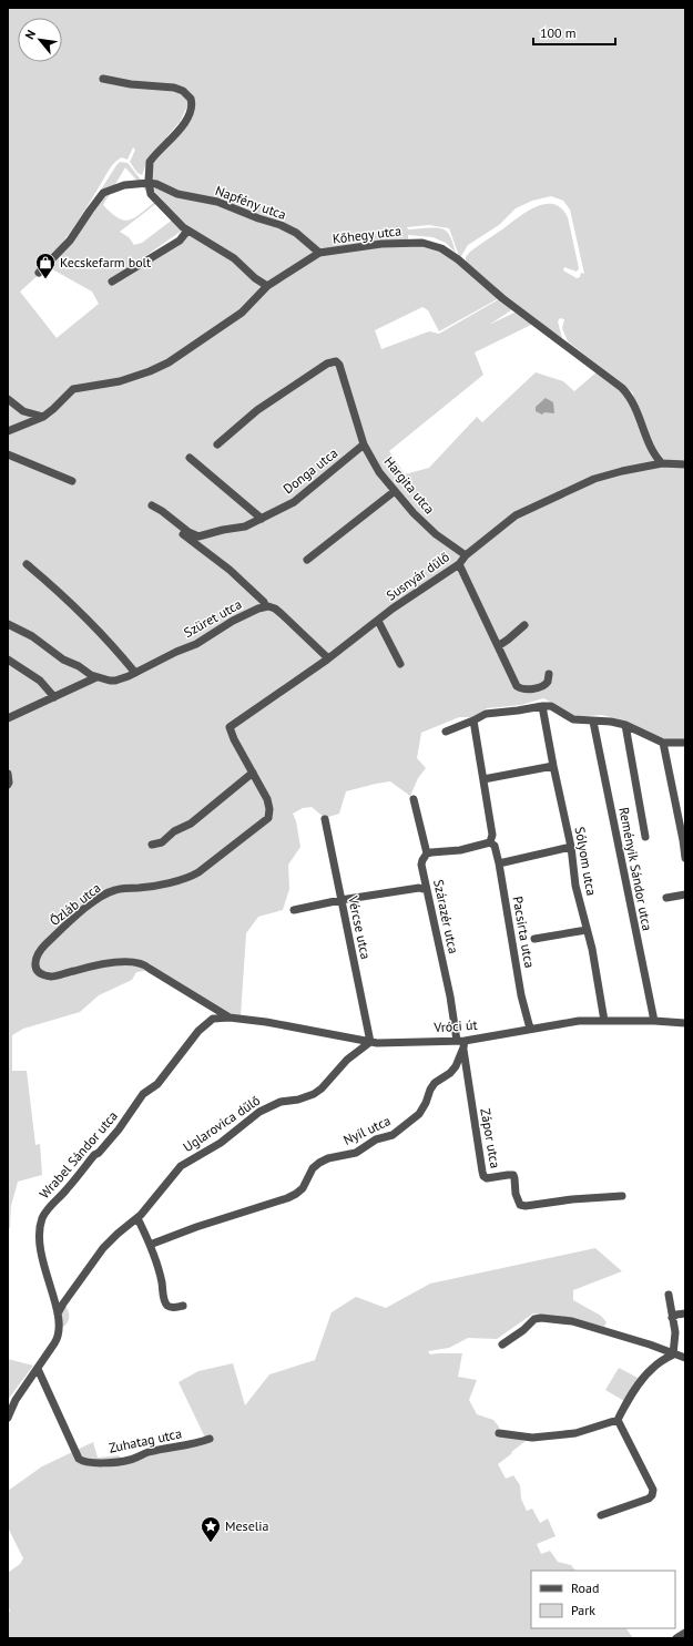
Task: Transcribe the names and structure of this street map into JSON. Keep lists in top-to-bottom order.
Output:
{
  "streets": {
    "street": [
      "Napfény utca",
      "Kőhegy utca",
      "Donga utca",
      "Hargita utca",
      "Susnyár dűlő",
      "Szüret utca",
      "Sólyom utca",
      "Reményik Sándor utca",
      "Őzláb utca",
      "Szárazér utca",
      "Vércse utca",
      "Pacsirta utca",
      "Vróci út",
      "Uglarovica dűlő",
      "Nyíl utca",
      "Zápor utca",
      "Wrabel Sándor utca",
      "Zuhatag utca"
    ]
  },
  "crossings": [
    ["Napfény utca", "Kőhegy utca"],
    ["Kőhegy utca", "Susnyár dűlő"],
    ["Donga utca", "Hargita utca"],
    ["Hargita utca", "Susnyár dűlő"],
    ["Susnyár dűlő", "Őzláb utca"],
    ["Sólyom utca", "Vróci út"],
    ["Reményik Sándor utca", "Vróci út"],
    ["Őzláb utca", "Vróci út"],
    ["Őzláb utca", "Wrabel Sándor utca"],
    ["Szárazér utca", "Vróci út"],
    ["Szárazér utca", "Nyíl utca"],
    ["Szárazér utca", "Zápor utca"],
    ["Vércse utca", "Vróci út"],
    ["Vércse utca", "Uglarovica dűlő"],
    ["Pacsirta utca", "Vróci út"],
    ["Vróci út", "Uglarovica dűlő"],
    ["Vróci út", "Nyíl utca"],
    ["Vróci út", "Zápor utca"],
    ["Vróci út", "Wrabel Sándor utca"],
    ["Uglarovica dűlő", "Wrabel Sándor utca"],
    ["Nyíl utca", "Zápor utca"],
    ["Wrabel Sándor utca", "Zuhatag utca"]
  ],
  "places": {
    "shop": ["Kecskefarm bolt"],
    "place": ["Meselia"]
  },
  "legend": ["Road", "Park"],
  "scale_bar": "100 m",
  "north": "top left"
}
